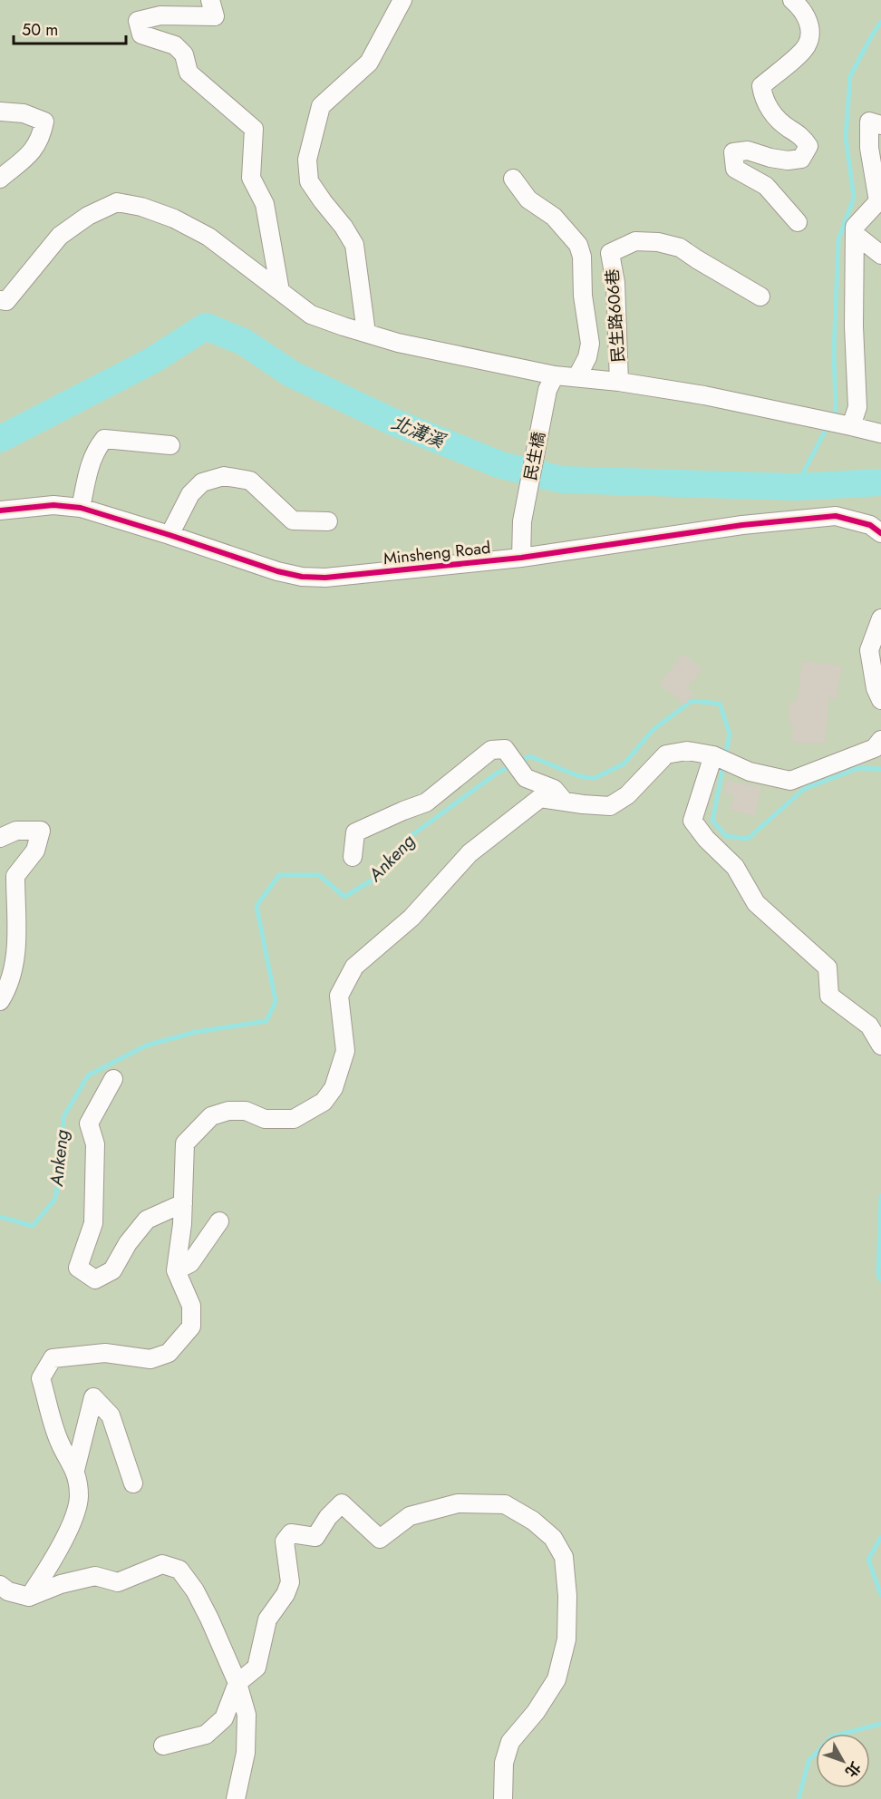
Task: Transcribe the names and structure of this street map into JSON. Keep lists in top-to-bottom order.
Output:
{
  "streets": {
    "street": ["民生路606巷", "民生橋", "Minsheng Road"]
  },
  "crossings": [
    ["民生路606巷", "民生橋"],
    ["民生橋", "Minsheng Road"]
  ],
  "water": ["北溝溪", "Ankeng"],
  "scale_bar": "50 m",
  "north": "bottom right"
}
